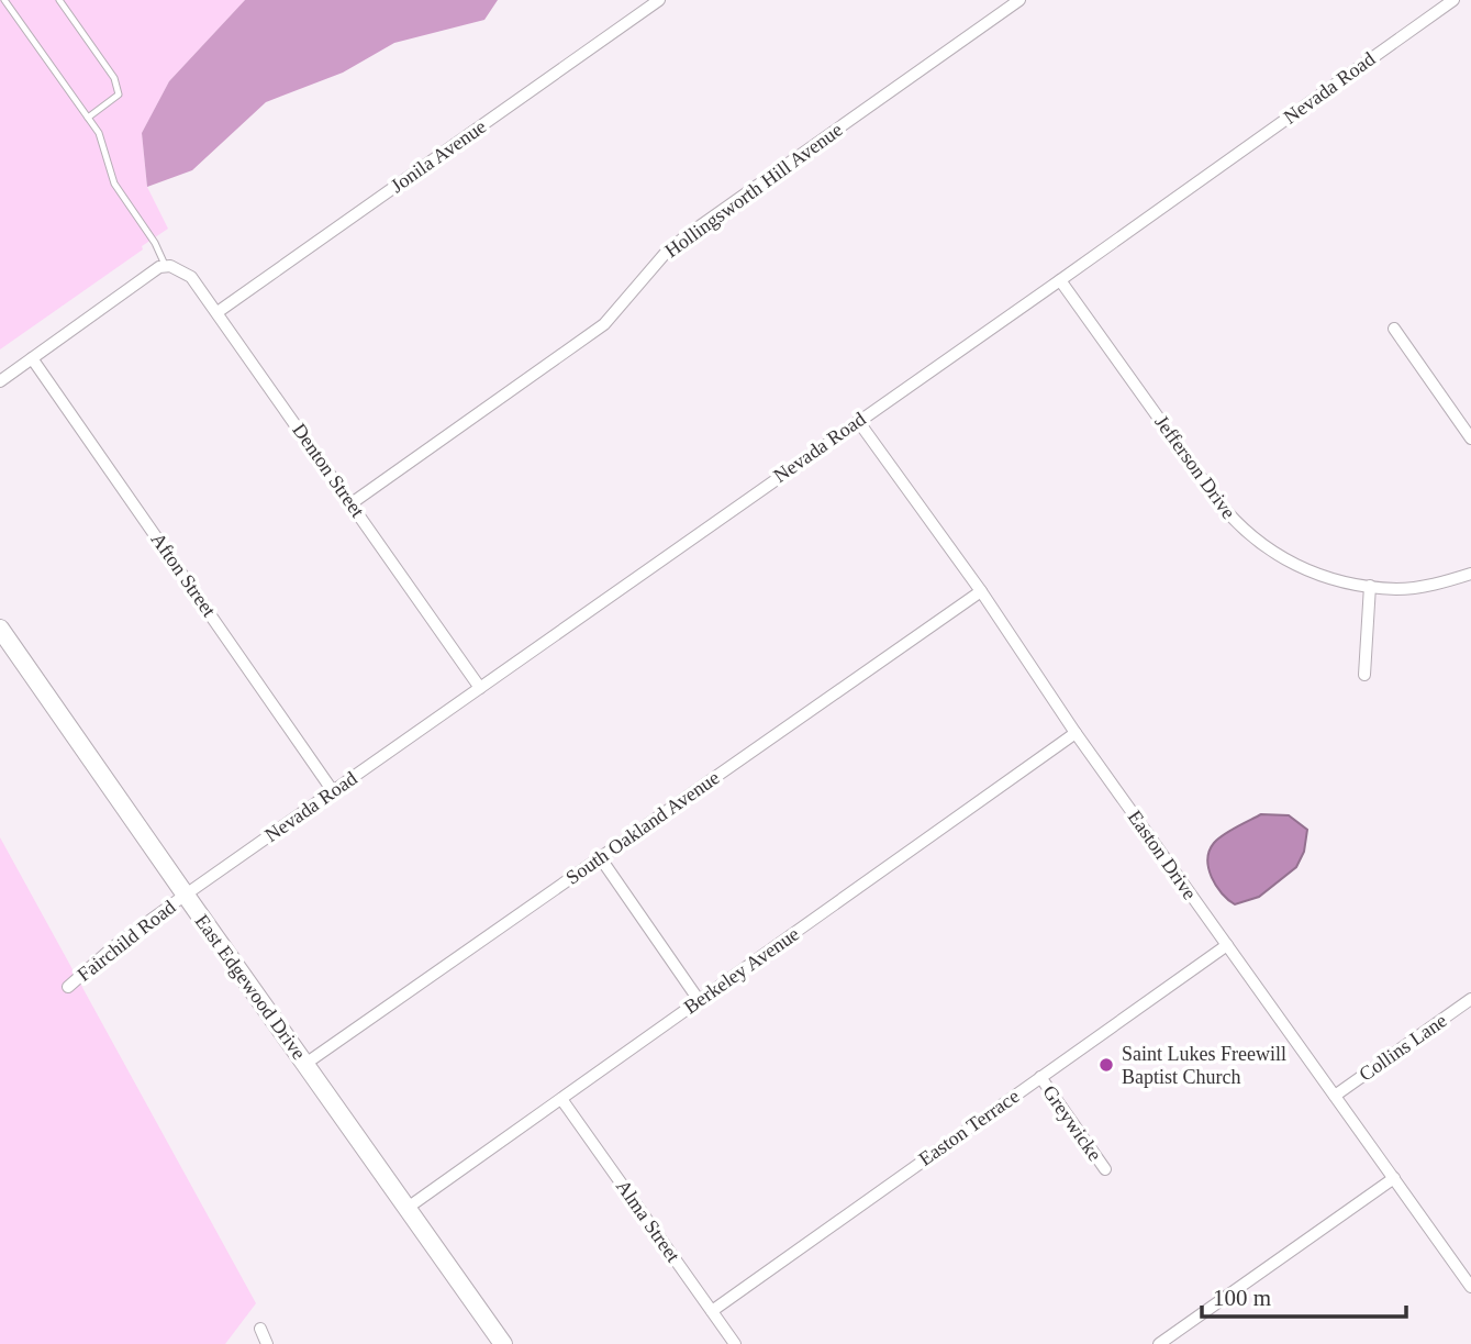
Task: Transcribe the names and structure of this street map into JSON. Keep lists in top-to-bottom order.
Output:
{
  "streets": {
    "street": [
      "Nevada Road",
      "Jonila Avenue",
      "Hollingsworth Hill Avenue",
      "Jefferson Drive",
      "Denton Street",
      "Afton Street",
      "South Oakland Avenue",
      "Easton Drive",
      "Fairchild Road",
      "Berkeley Avenue",
      "East Edgewood Drive",
      "Collins Lane",
      "Greywicke",
      "Easton Terrace",
      "Alma Street"
    ]
  },
  "crossings": [
    ["Nevada Road", "Jefferson Drive"],
    ["Nevada Road", "Denton Street"],
    ["Nevada Road", "Afton Street"],
    ["Nevada Road", "Easton Drive"],
    ["Nevada Road", "Fairchild Road"],
    ["Nevada Road", "East Edgewood Drive"],
    ["Jonila Avenue", "Denton Street"],
    ["Hollingsworth Hill Avenue", "Denton Street"],
    ["South Oakland Avenue", "Easton Drive"],
    ["South Oakland Avenue", "East Edgewood Drive"],
    ["Easton Drive", "Berkeley Avenue"],
    ["Easton Drive", "Collins Lane"],
    ["Easton Drive", "Easton Terrace"],
    ["Fairchild Road", "East Edgewood Drive"],
    ["Berkeley Avenue", "East Edgewood Drive"],
    ["Berkeley Avenue", "Alma Street"],
    ["Greywicke", "Easton Terrace"],
    ["Easton Terrace", "Alma Street"]
  ],
  "places": ["Saint Lukes Freewill Baptist Church"],
  "scale_bar": "100 m"
}
